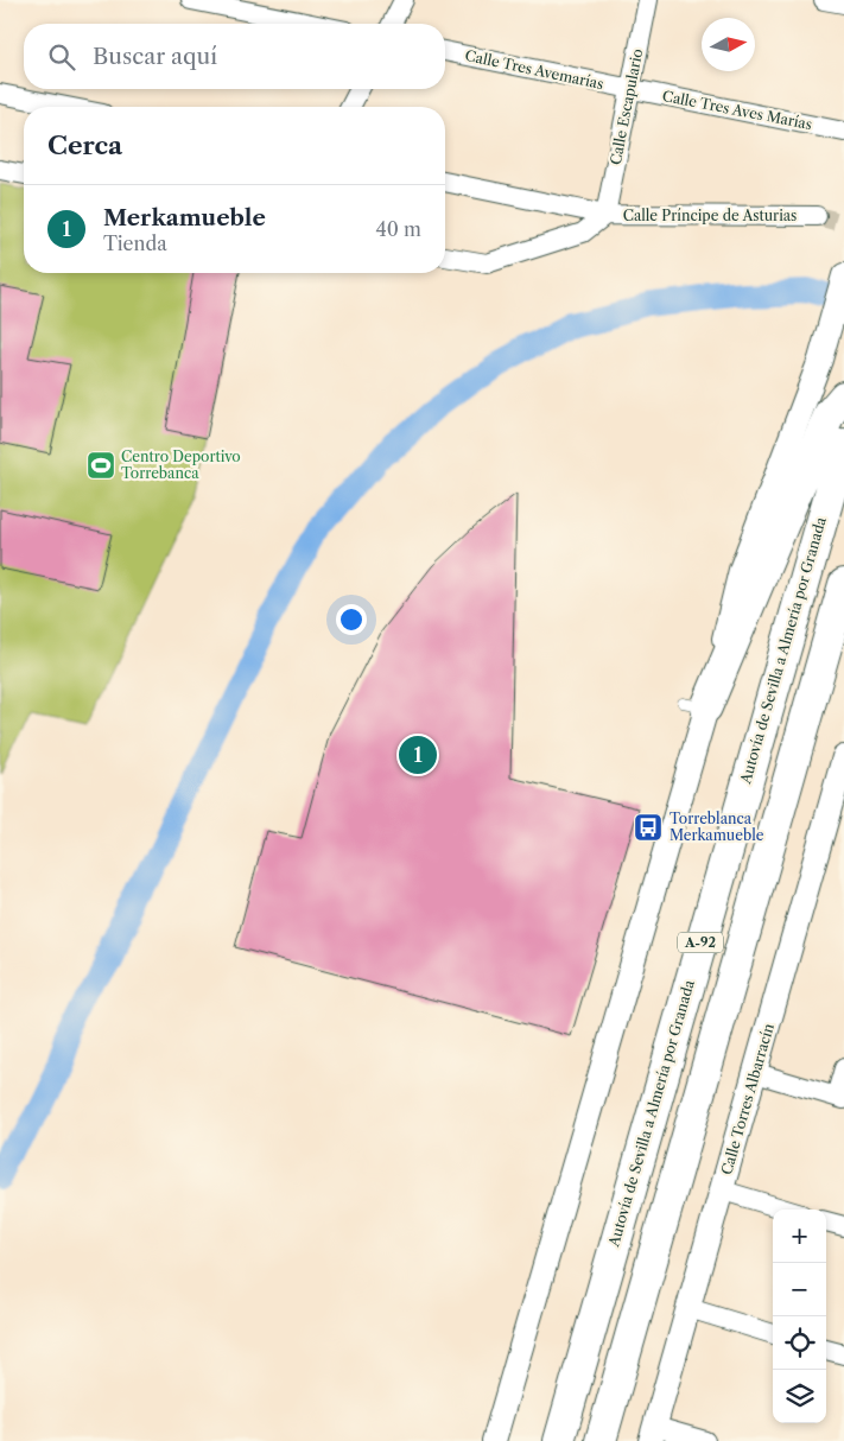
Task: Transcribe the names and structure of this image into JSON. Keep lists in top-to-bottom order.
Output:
{
  "streets": {
    "highway": ["Autovía de Sevilla a Almería por Granada", "A-92"],
    "street": [
      "Calle Tres Avemarías",
      "Calle Escapulario",
      "Calle Tres Aves Marías",
      "Calle Príncipe de Asturias",
      "Calle Torres Albarracín"
    ]
  },
  "crossings": [
    ["Calle Tres Avemarías", "Calle Escapulario"],
    ["Calle Tres Avemarías", "Calle Tres Aves Marías"],
    ["Calle Escapulario", "Calle Tres Aves Marías"],
    ["Calle Escapulario", "Calle Príncipe de Asturias"]
  ],
  "places": {
    "sports": ["Centro Deportivo Torrebanca"],
    "bus stop": ["Torreblanca Merkamueble"]
  },
  "north": "right",
  "page": {
    "search": "Buscar aquí",
    "heading": "Cerca",
    "list": [
      {
        "mark": "1",
        "name": "Merkamueble",
        "note": "Tienda",
        "value": "40 m"
      }
    ],
    "pins": "1",
    "map_buttons": ["+", "−"]
  }
}
